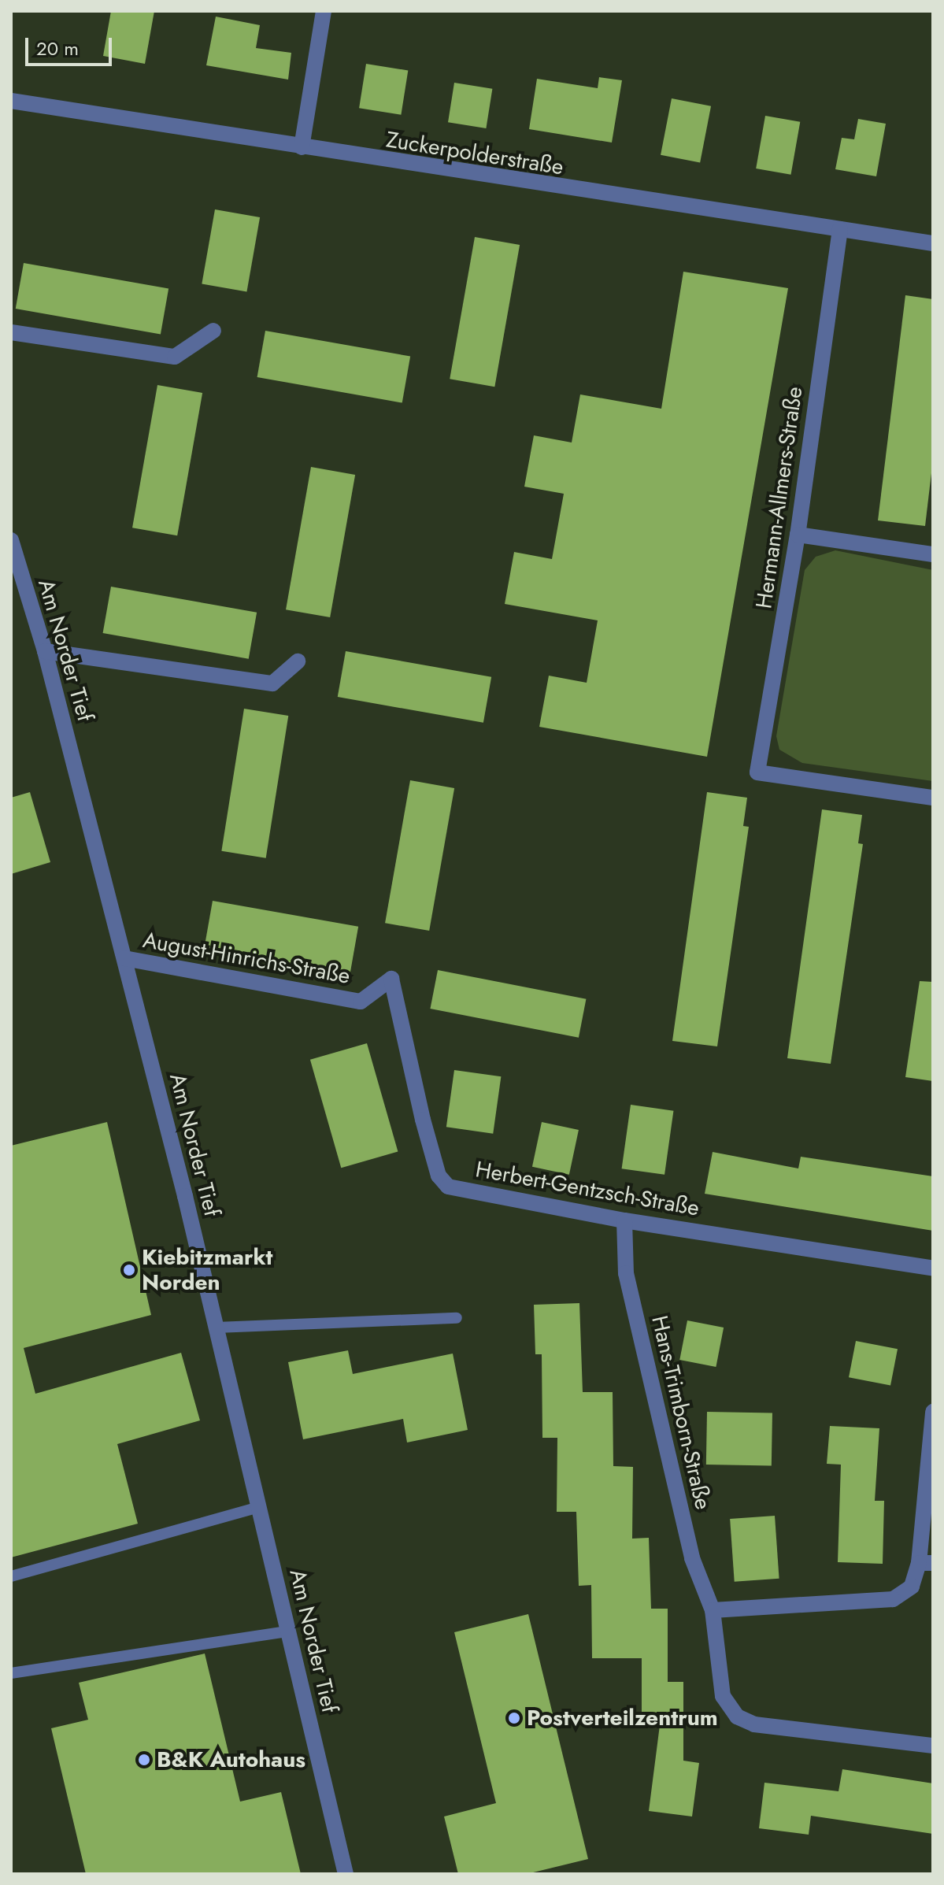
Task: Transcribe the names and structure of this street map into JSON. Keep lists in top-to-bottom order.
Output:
{
  "streets": {
    "street": [
      "Zuckerpolderstraße",
      "Hermann-Allmers-Straße",
      "Am Norder Tief",
      "August-Hinrichs-Straße",
      "Herbert-Gentzsch-Straße",
      "Hans-Trimborn-Straße"
    ]
  },
  "crossings": [
    ["Zuckerpolderstraße", "Hermann-Allmers-Straße"],
    ["Am Norder Tief", "August-Hinrichs-Straße"],
    ["August-Hinrichs-Straße", "Herbert-Gentzsch-Straße"],
    ["Herbert-Gentzsch-Straße", "Hans-Trimborn-Straße"]
  ],
  "places": ["Kiebitzmarkt Norden", "Postverteilzentrum", "B&K Autohaus"],
  "scale_bar": "20 m"
}
